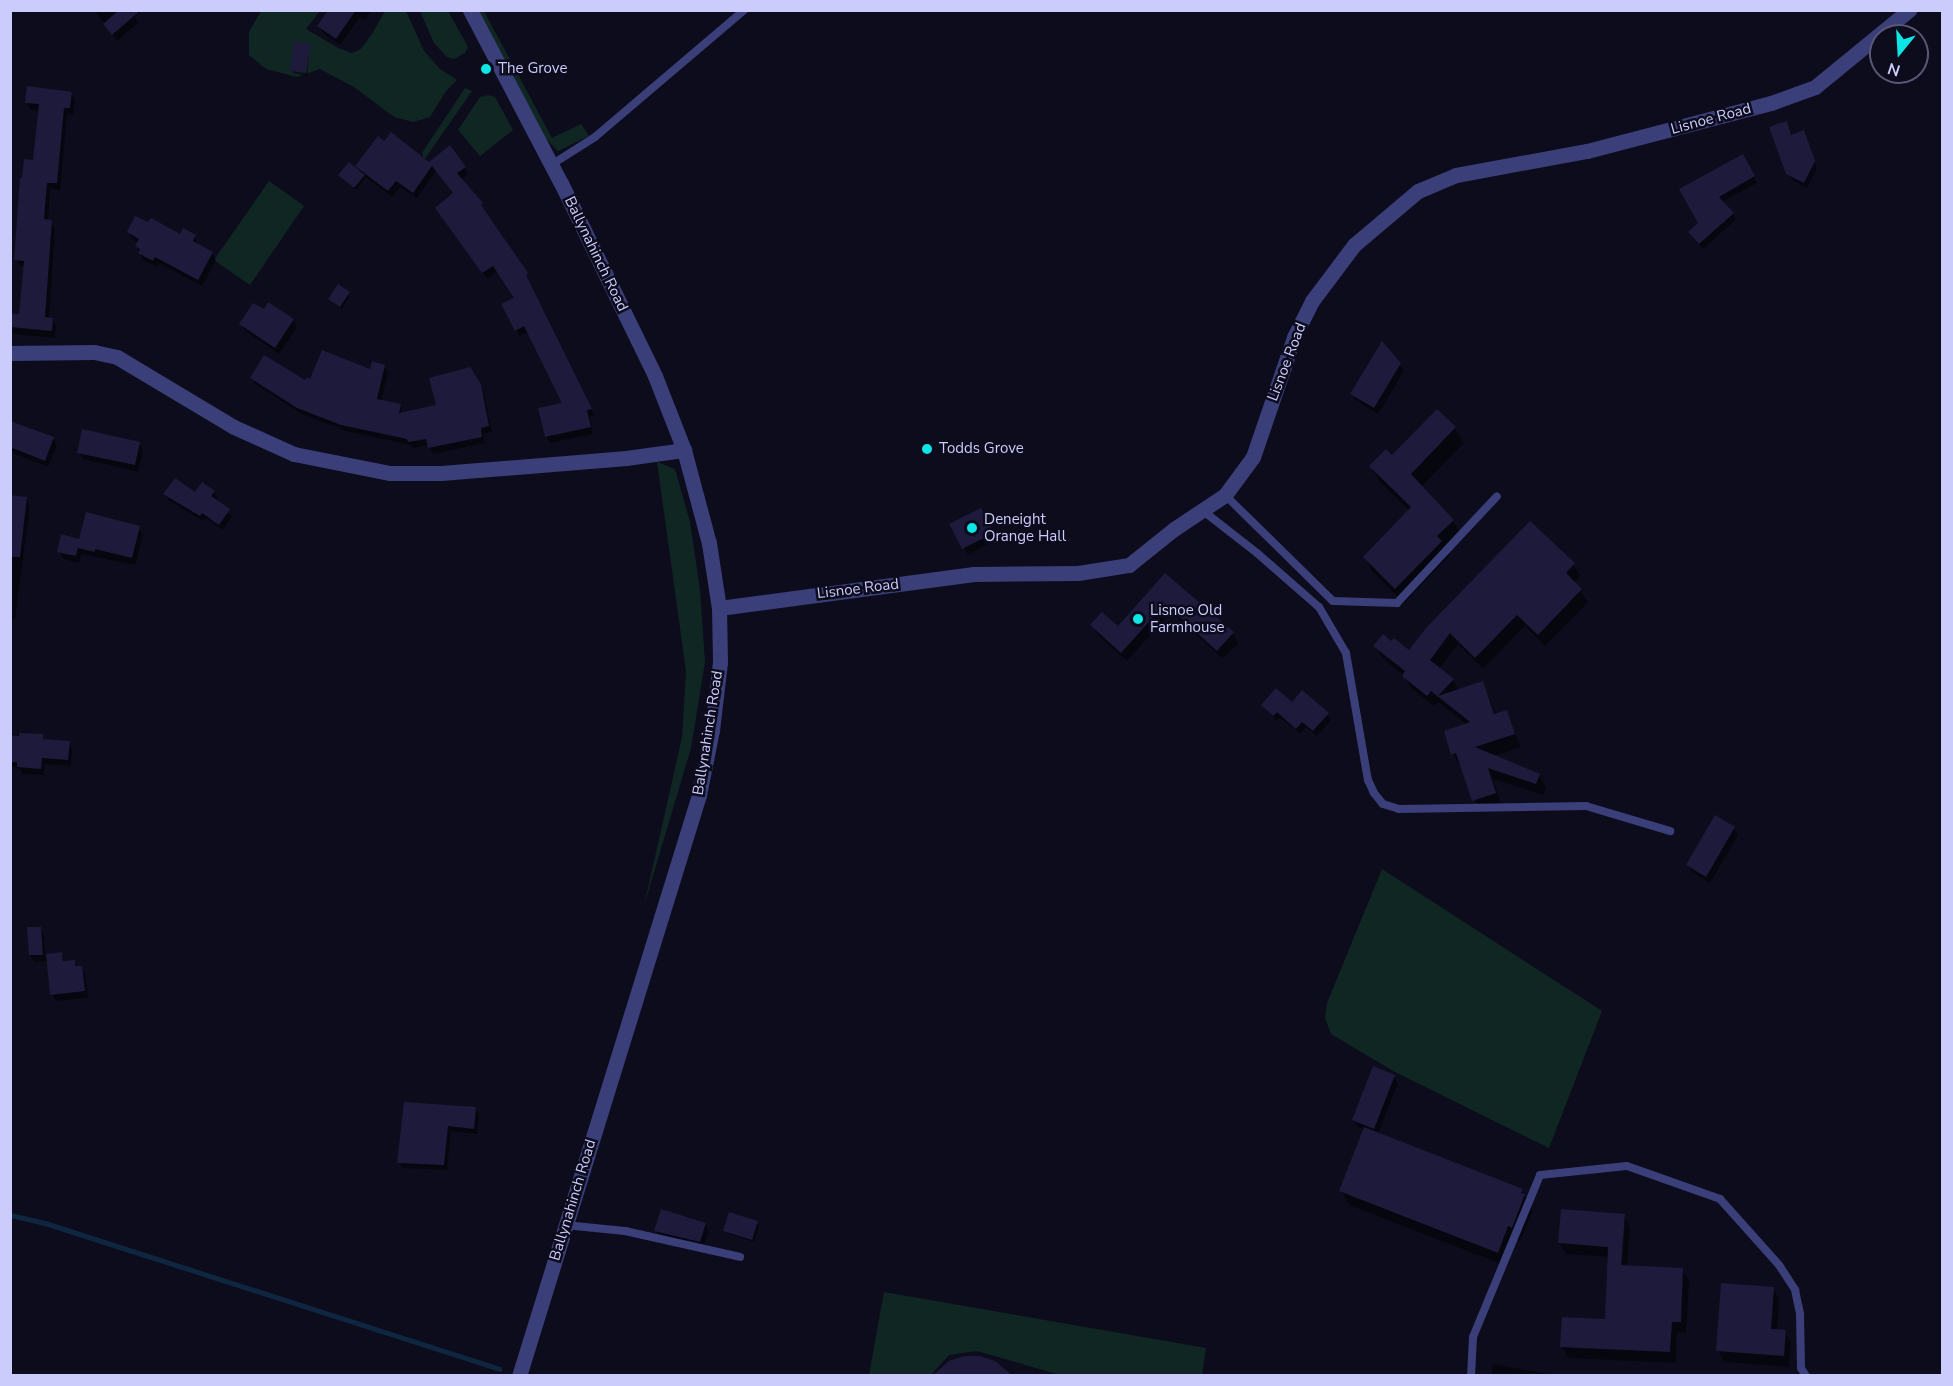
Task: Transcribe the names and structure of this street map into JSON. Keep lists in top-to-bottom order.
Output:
{
  "streets": {
    "street": ["Lisnoe Road", "Ballynahinch Road"]
  },
  "crossings": [
    ["Lisnoe Road", "Ballynahinch Road"]
  ],
  "places": [
    "The Grove",
    "Todds Grove",
    "Deneight Orange Hall",
    "Lisnoe Old Farmhouse"
  ],
  "north": "bottom"
}
